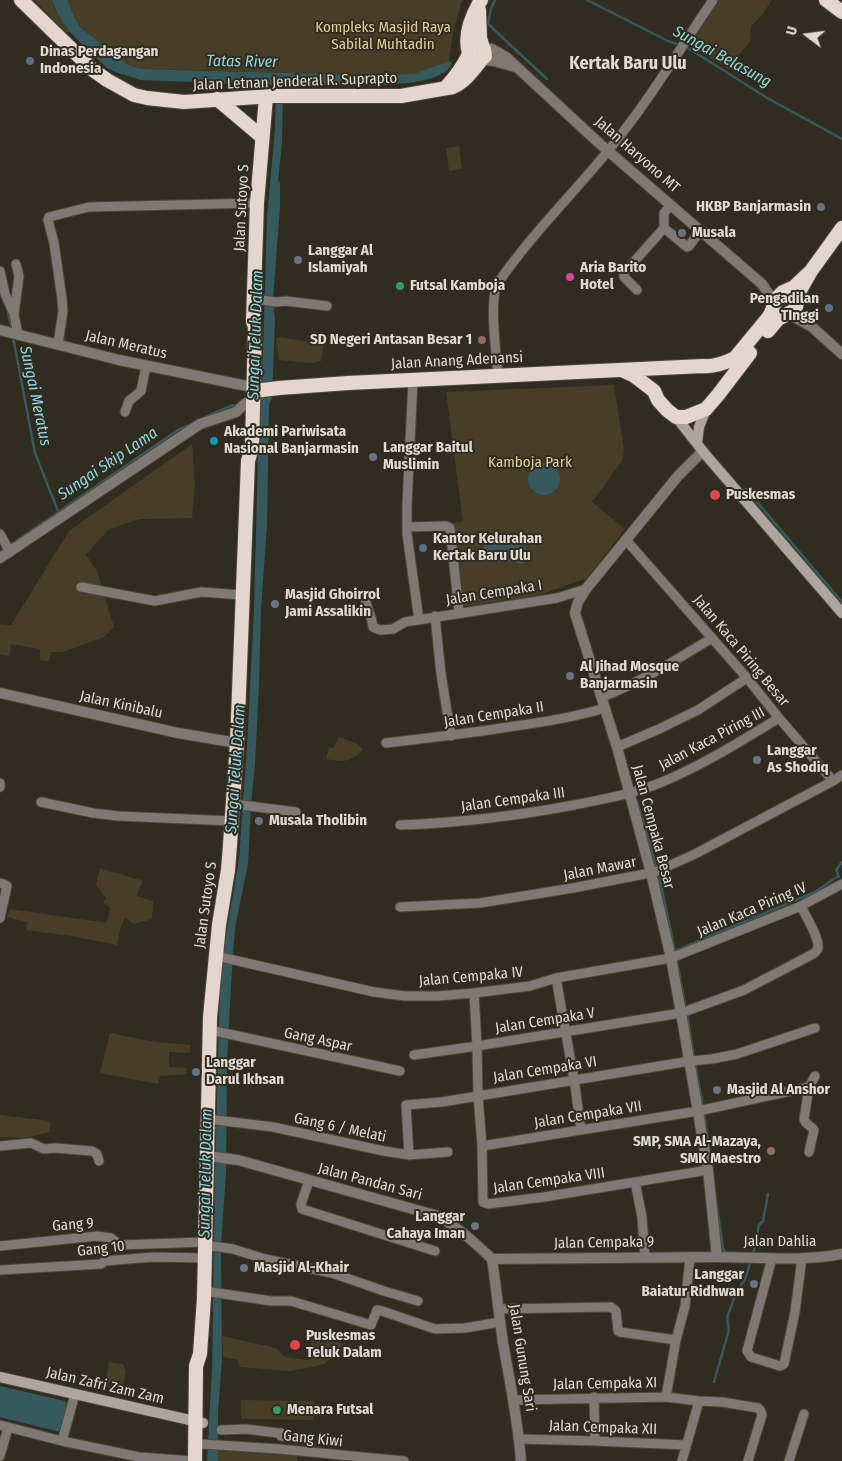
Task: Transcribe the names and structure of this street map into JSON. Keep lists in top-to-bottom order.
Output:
{
  "streets": {
    "highway": ["Jalan Letnan Jenderal R. Suprapto", "Jalan Sutoyo S", "Jalan Anang Adenansi"],
    "main road": ["Jalan Zafri Zam Zam"],
    "street": [
      "Jalan Haryono MT",
      "Jalan Meratus",
      "Jalan Cempaka I",
      "Jalan Kaca Piring Besar",
      "Jalan Kinibalu",
      "Jalan Cempaka II",
      "Jalan Kaca Piring III",
      "Jalan Cempaka III",
      "Jalan Cempaka Besar",
      "Jalan Mawar",
      "Jalan Kaca Piring IV",
      "Jalan Cempaka IV",
      "Jalan Cempaka V",
      "Gang Aspar",
      "Jalan Cempaka VI",
      "Jalan Cempaka VII",
      "Gang 6 / Melati",
      "Jalan Cempaka VIII",
      "Jalan Pandan Sari",
      "Gang 9",
      "Jalan Dahlia",
      "Jalan Cempaka 9",
      "Gang 10",
      "Jalan Gunung Sari",
      "Jalan Cempaka XI",
      "Jalan Cempaka XII",
      "Gang Kiwi"
    ]
  },
  "crossings": [
    ["Jalan Letnan Jenderal R. Suprapto", "Jalan Haryono MT"],
    ["Jalan Letnan Jenderal R. Suprapto", "Jalan Sutoyo S"],
    ["Jalan Sutoyo S", "Jalan Meratus"],
    ["Jalan Sutoyo S", "Jalan Anang Adenansi"],
    ["Jalan Sutoyo S", "Jalan Kinibalu"],
    ["Jalan Sutoyo S", "Jalan Cempaka IV"],
    ["Jalan Sutoyo S", "Gang Aspar"],
    ["Jalan Sutoyo S", "Gang 6 / Melati"],
    ["Jalan Sutoyo S", "Jalan Pandan Sari"],
    ["Jalan Sutoyo S", "Gang 9"],
    ["Jalan Sutoyo S", "Gang 10"],
    ["Jalan Sutoyo S", "Jalan Zafri Zam Zam"],
    ["Jalan Sutoyo S", "Gang Kiwi"],
    ["Jalan Meratus", "Jalan Anang Adenansi"],
    ["Jalan Cempaka I", "Jalan Cempaka Besar"],
    ["Jalan Kaca Piring Besar", "Jalan Kaca Piring III"],
    ["Jalan Kaca Piring Besar", "Jalan Cempaka Besar"],
    ["Jalan Kaca Piring Besar", "Jalan Mawar"],
    ["Jalan Cempaka II", "Jalan Cempaka Besar"],
    ["Jalan Kaca Piring III", "Jalan Cempaka III"],
    ["Jalan Kaca Piring III", "Jalan Cempaka Besar"],
    ["Jalan Cempaka III", "Jalan Cempaka Besar"],
    ["Jalan Cempaka Besar", "Jalan Mawar"],
    ["Jalan Cempaka Besar", "Jalan Kaca Piring IV"],
    ["Jalan Cempaka Besar", "Jalan Cempaka IV"],
    ["Jalan Cempaka Besar", "Jalan Cempaka V"],
    ["Jalan Cempaka Besar", "Jalan Cempaka VI"],
    ["Jalan Cempaka Besar", "Jalan Cempaka VII"],
    ["Jalan Cempaka Besar", "Jalan Cempaka VIII"],
    ["Jalan Cempaka Besar", "Jalan Dahlia"],
    ["Jalan Cempaka Besar", "Jalan Cempaka 9"],
    ["Jalan Kaca Piring IV", "Jalan Cempaka IV"],
    ["Jalan Kaca Piring IV", "Jalan Cempaka V"],
    ["Jalan Cempaka IV", "Jalan Cempaka VIII"],
    ["Jalan Cempaka V", "Jalan Cempaka VIII"],
    ["Jalan Cempaka VI", "Gang 6 / Melati"],
    ["Jalan Cempaka VI", "Jalan Cempaka VIII"],
    ["Jalan Cempaka VII", "Jalan Cempaka VIII"],
    ["Jalan Pandan Sari", "Jalan Cempaka 9"],
    ["Jalan Pandan Sari", "Jalan Gunung Sari"],
    ["Gang 9", "Gang 10"],
    ["Jalan Dahlia", "Jalan Cempaka 9"],
    ["Jalan Cempaka 9", "Jalan Gunung Sari"],
    ["Jalan Gunung Sari", "Jalan Cempaka XI"],
    ["Jalan Gunung Sari", "Jalan Cempaka XII"]
  ],
  "districts": ["Kertak Baru Ulu"],
  "water": [
    "Sungai Belasung",
    "Tatas River",
    "Sungai Teluk Dalam",
    "Sungai Meratus",
    "Sungai Skip Lama"
  ],
  "parks": ["Kompleks Masjid Raya Sabilal Muhtadin", "Kamboja Park"],
  "places": [
    "Dinas Perdagangan Indonesia",
    "HKBP Banjarmasin",
    "Musala",
    "Langgar Al Islamiyah",
    "Aria Barito Hotel",
    "Futsal Kamboja",
    "Pengadilan TInggi",
    "SD Negeri Antasan Besar 1",
    "Akademi Pariwisata Nasional Banjarmasin",
    "Langgar Baitul Muslimin",
    "Puskesmas",
    "Kantor Kelurahan Kertak Baru Ulu",
    "Masjid Ghoirrol Jami Assalikin",
    "Al Jihad Mosque Banjarmasin",
    "Langgar As Shodiq",
    "Musala Tholibin",
    "Langgar Darul Ikhsan",
    "Masjid Al Anshor",
    "SMP, SMA Al-Mazaya, SMK Maestro",
    "Langgar Cahaya Iman",
    "Masjid Al-Khair",
    "Langgar Baiatur Ridhwan",
    "Puskesmas Teluk Dalam",
    "Menara Futsal"
  ],
  "north": "left"
}
